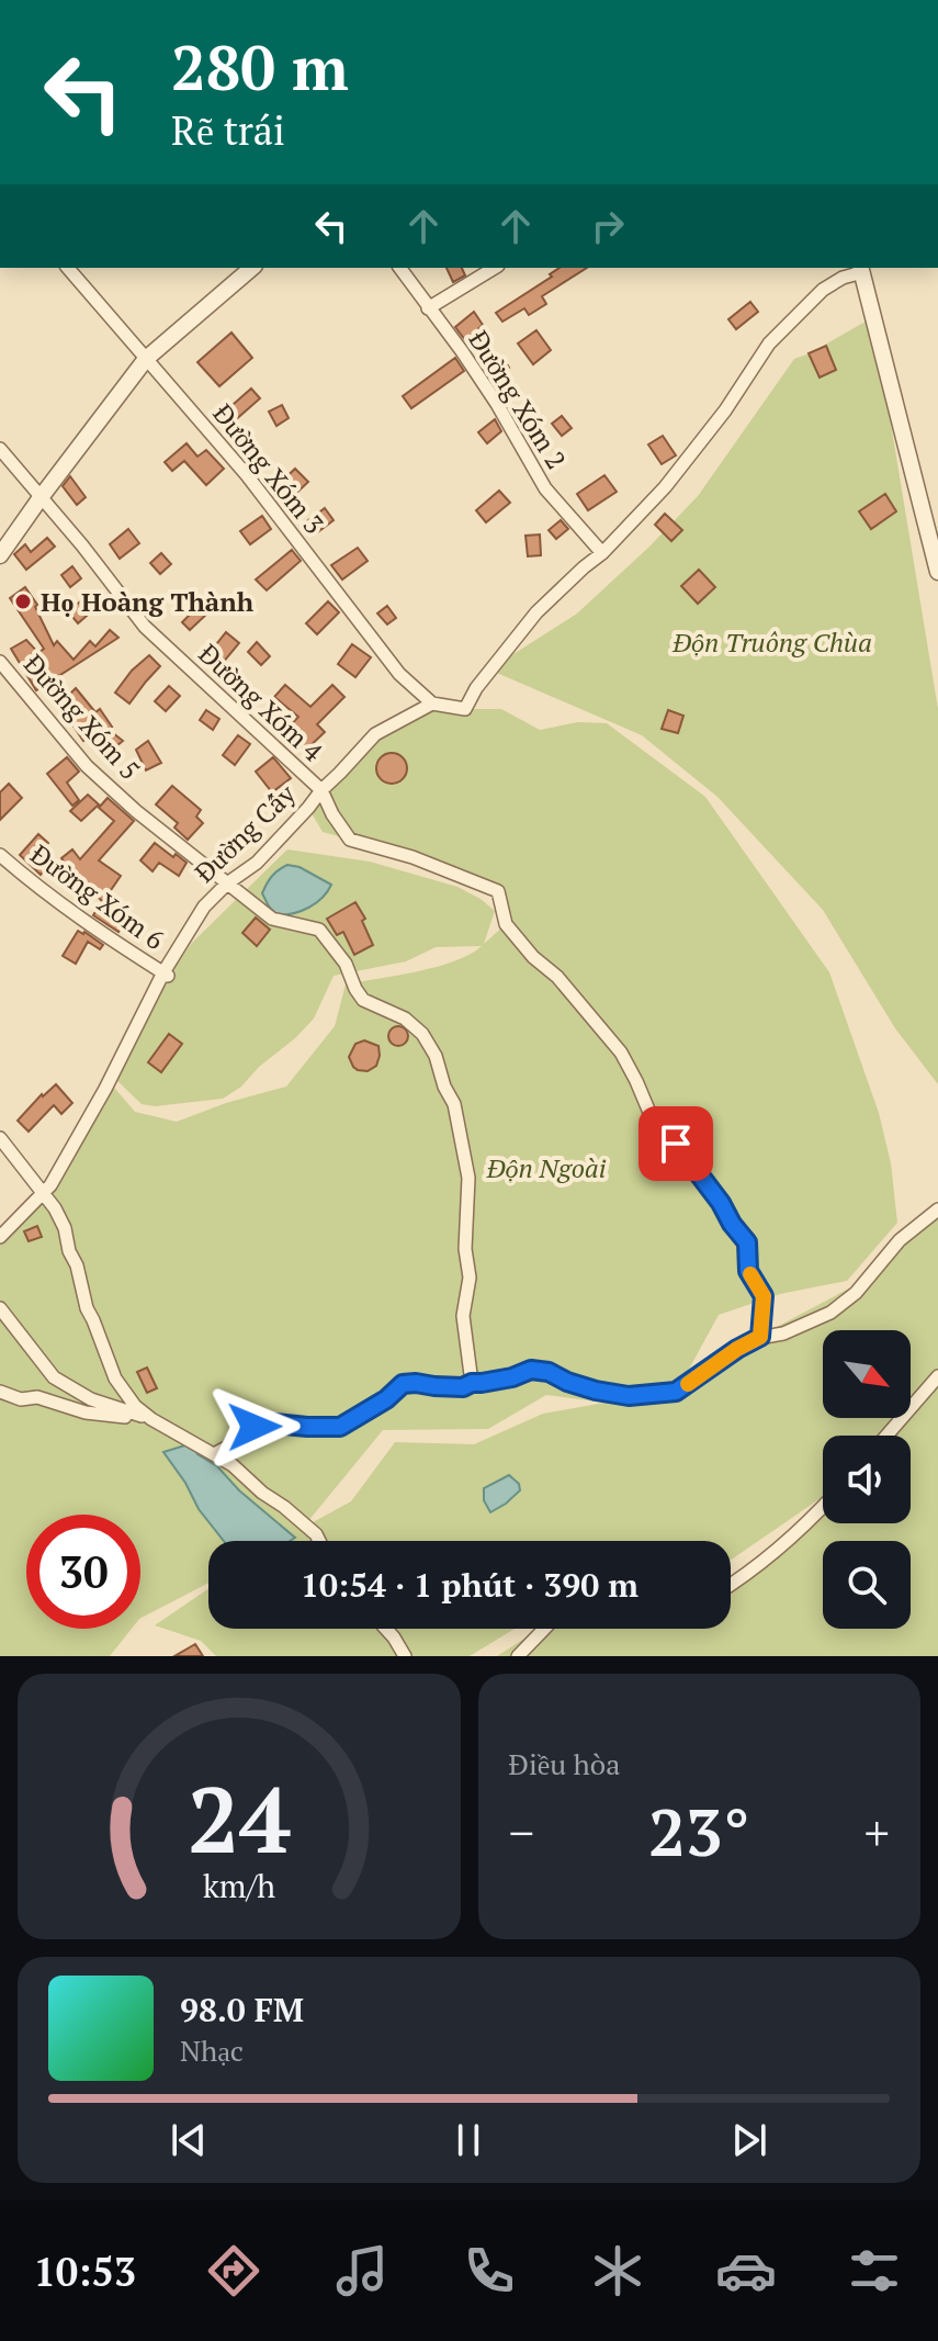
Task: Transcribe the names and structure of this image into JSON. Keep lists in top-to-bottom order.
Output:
{
  "streets": {
    "street": [
      "Đường Xóm 2",
      "Đường Xóm 3",
      "Đường Xóm 4",
      "Đường Xóm 5",
      "Đường Cấy",
      "Đường Xóm 6"
    ]
  },
  "crossings": [
    ["Đường Xóm 2", "Đường Cấy"],
    ["Đường Xóm 3", "Đường Cấy"],
    ["Đường Xóm 4", "Đường Cấy"],
    ["Đường Xóm 5", "Đường Cấy"],
    ["Đường Cấy", "Đường Xóm 6"]
  ],
  "parks": ["Độn Truông Chùa", "Độn Ngoài"],
  "places": ["Họ Hoàng Thành"],
  "north": "bottom right",
  "page": {
    "turn": ["280 m", "Rẽ trái"],
    "limit": "30",
    "trip": "10:54 · 1 phút · 390 m",
    "tile": "Điều hòa",
    "heat": ["−", "23°", "+"],
    "song": ["98.0 FM", "Nhạc"],
    "tabs": "10:53",
    "gauge": ["24", "km/h"]
  }
}
